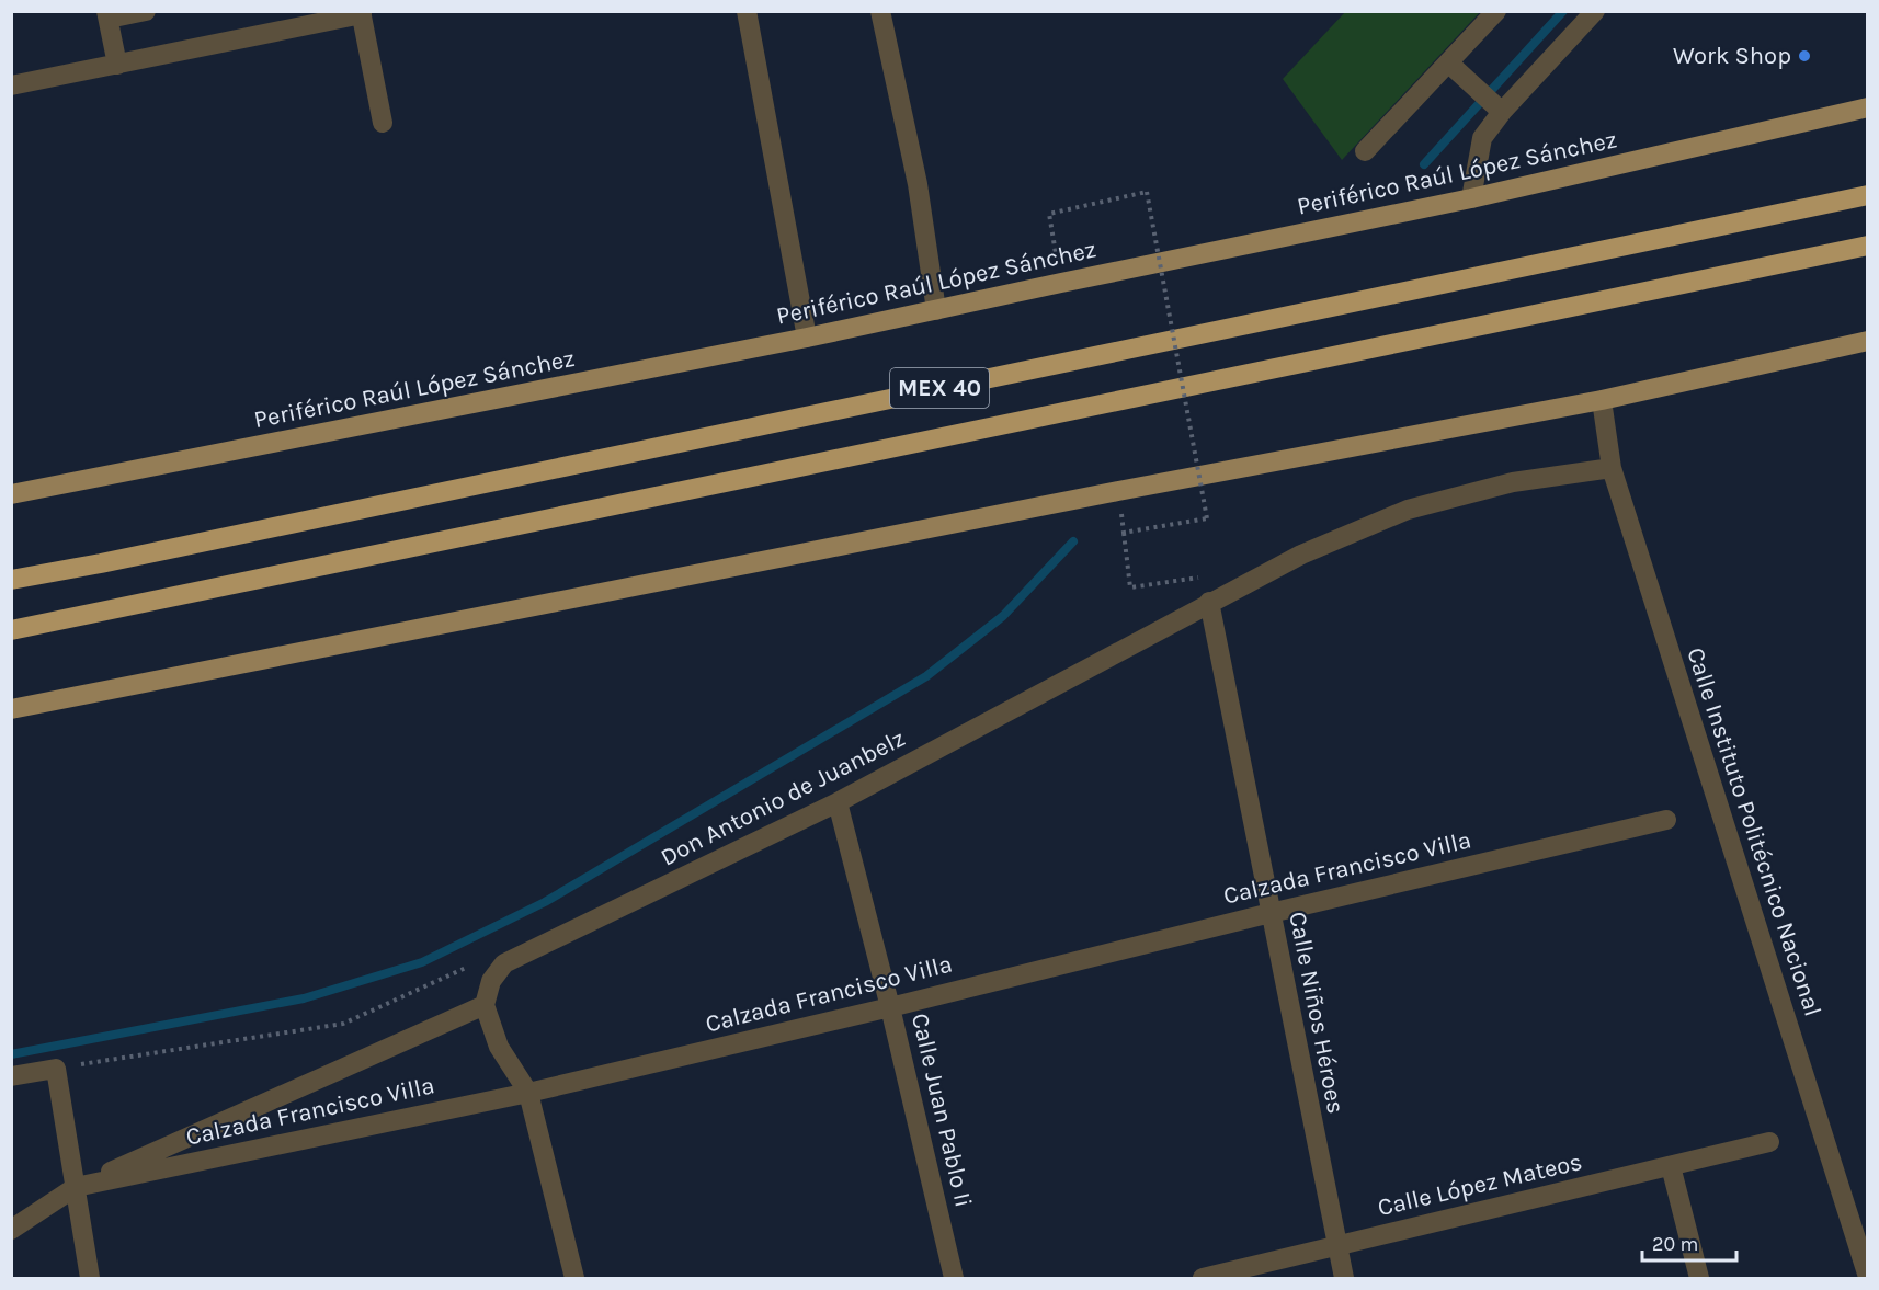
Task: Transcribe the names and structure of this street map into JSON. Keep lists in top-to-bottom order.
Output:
{
  "streets": {
    "highway": ["MEX 40"],
    "main road": ["Periférico Raúl López Sánchez"],
    "street": [
      "Don Antonio de Juanbelz",
      "Calle Instituto Politécnico Nacional",
      "Calzada Francisco Villa",
      "Calle Niños Héroes",
      "Calle Juan Pablo Ii",
      "Calle López Mateos"
    ]
  },
  "crossings": [
    ["Don Antonio de Juanbelz", "Calle Instituto Politécnico Nacional"],
    ["Don Antonio de Juanbelz", "Calle Niños Héroes"],
    ["Don Antonio de Juanbelz", "Calle Juan Pablo Ii"],
    ["Calzada Francisco Villa", "Calle Niños Héroes"],
    ["Calzada Francisco Villa", "Calle Juan Pablo Ii"],
    ["Calle Niños Héroes", "Calle López Mateos"]
  ],
  "places": ["Work Shop"],
  "scale_bar": "20 m"
}
